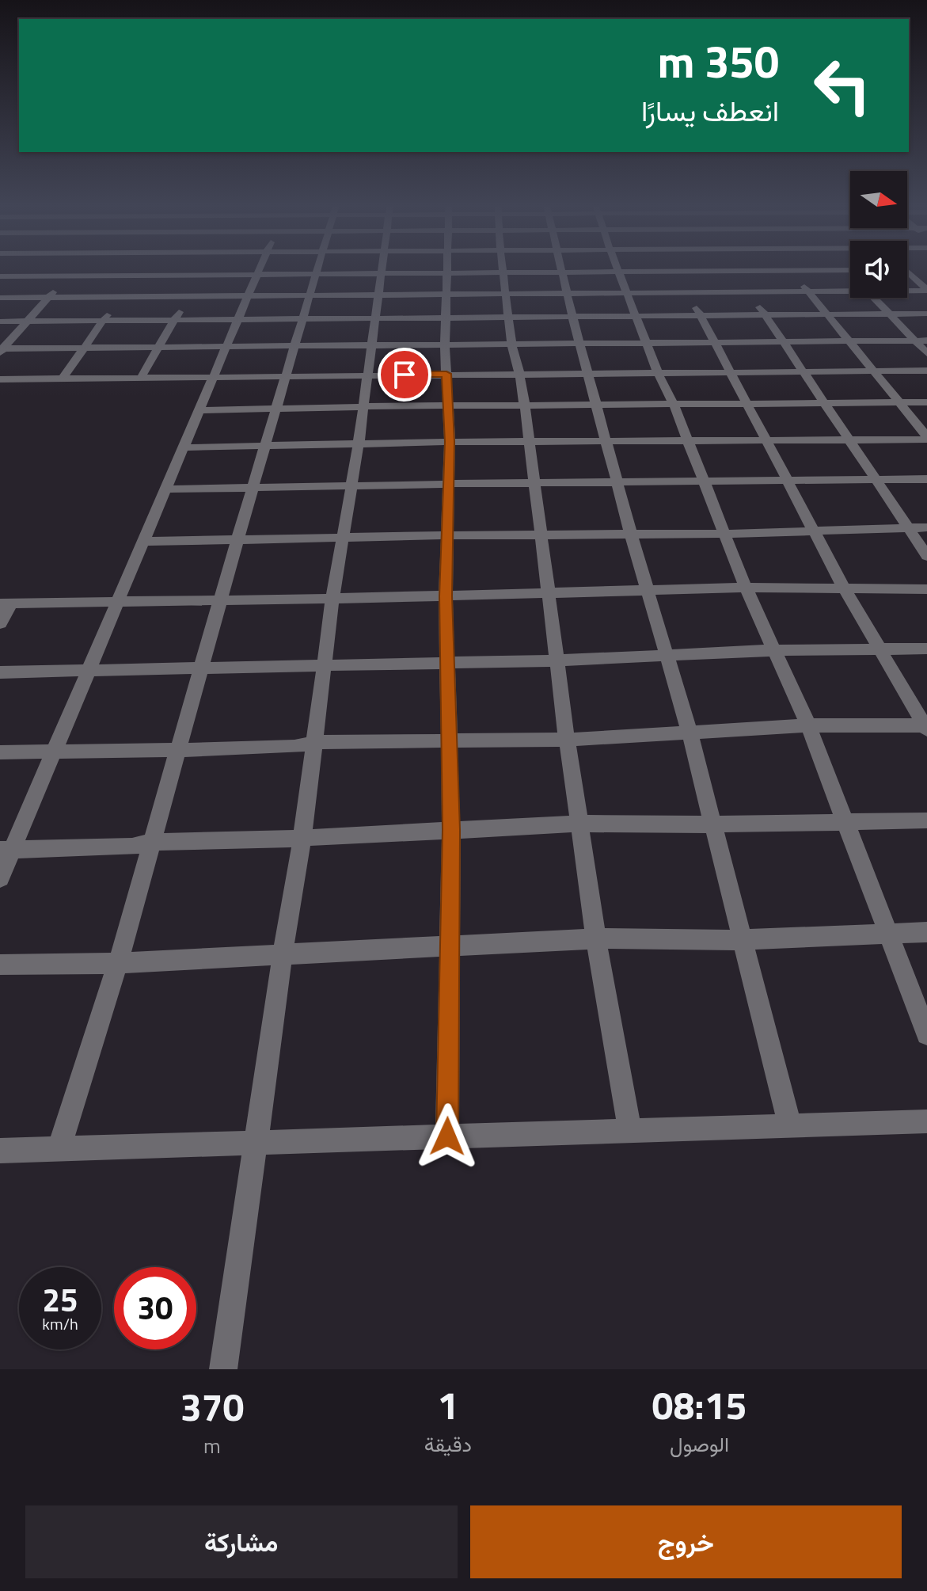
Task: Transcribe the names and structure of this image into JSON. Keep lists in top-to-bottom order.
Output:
{
  "north": "right",
  "page": {
    "turn": ["350 m", "انعطف يسارًا"],
    "speed": "25 km/h",
    "limit": "30",
    "eta": [
      "08:15",
      "الوصول",
      "1",
      "دقيقة",
      "370",
      "m"
    ],
    "buttons": ["خروج", "مشاركة"]
  }
}
